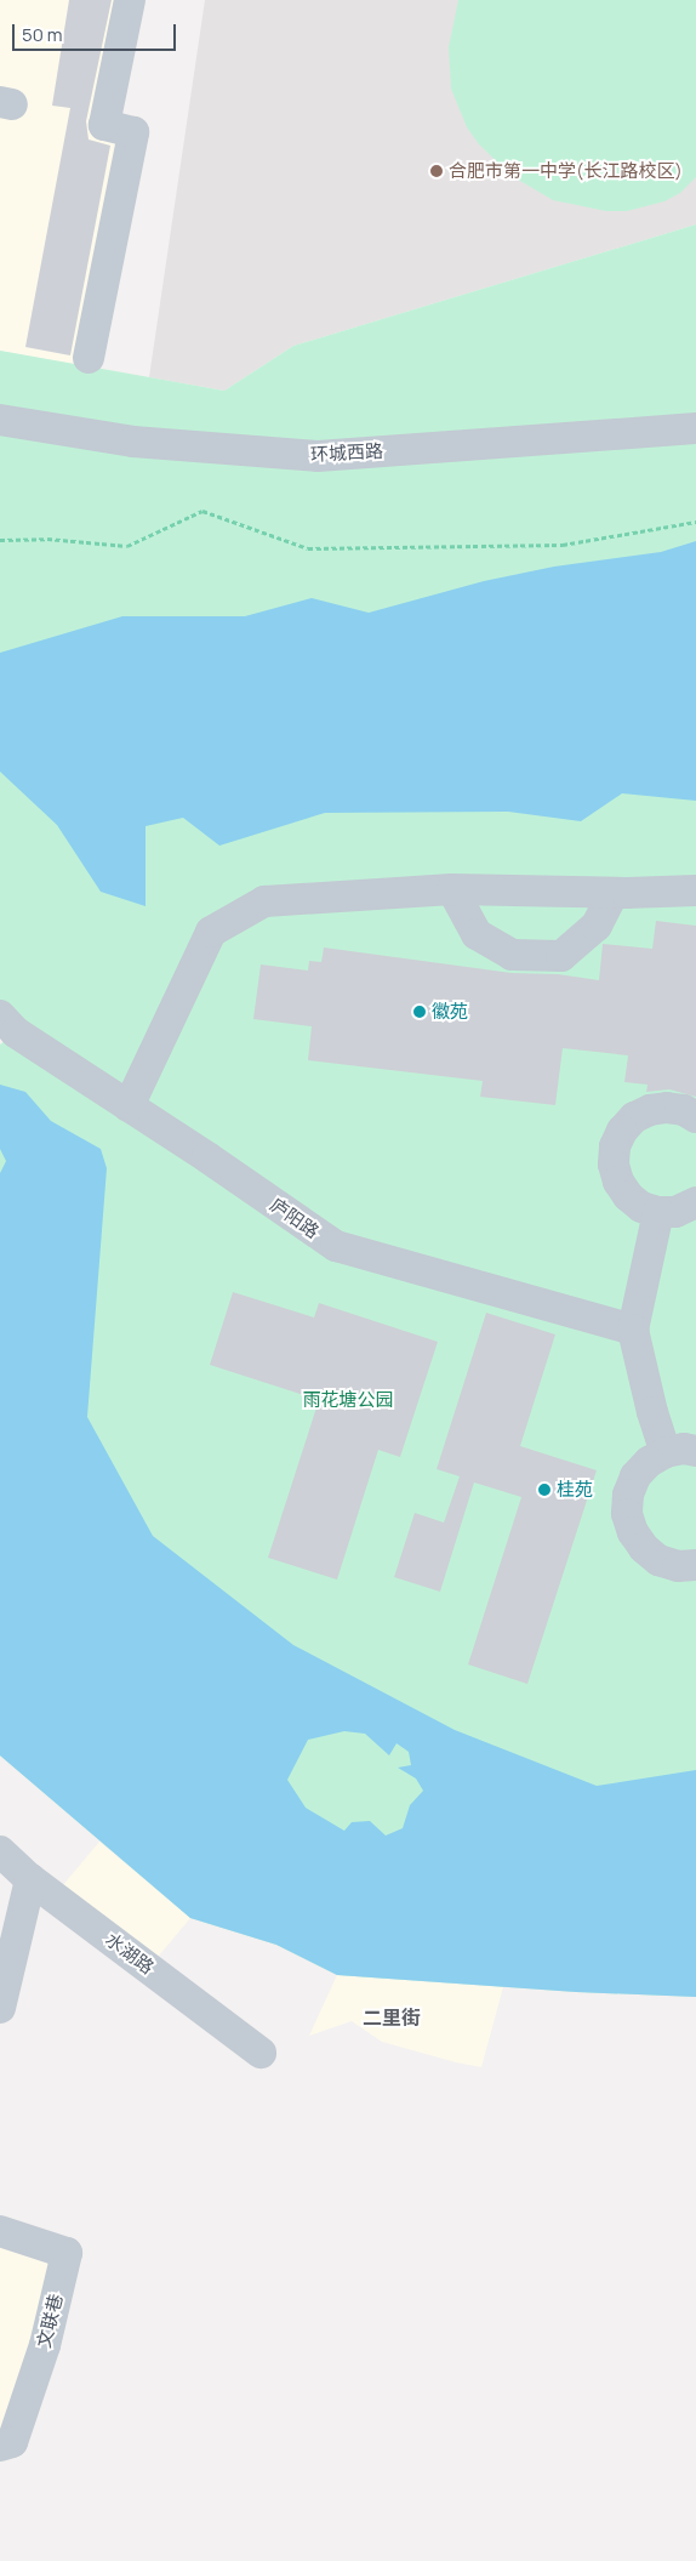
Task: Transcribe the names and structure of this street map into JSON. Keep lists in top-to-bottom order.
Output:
{
  "streets": {
    "street": [
      "环城西路",
      "庐阳路",
      "水湖路",
      "文联巷"
    ]
  },
  "districts": ["二里街"],
  "parks": ["雨花塘公园"],
  "places": ["合肥市第一中学(长江路校区)", "徽苑", "桂苑"],
  "scale_bar": "50 m"
}
